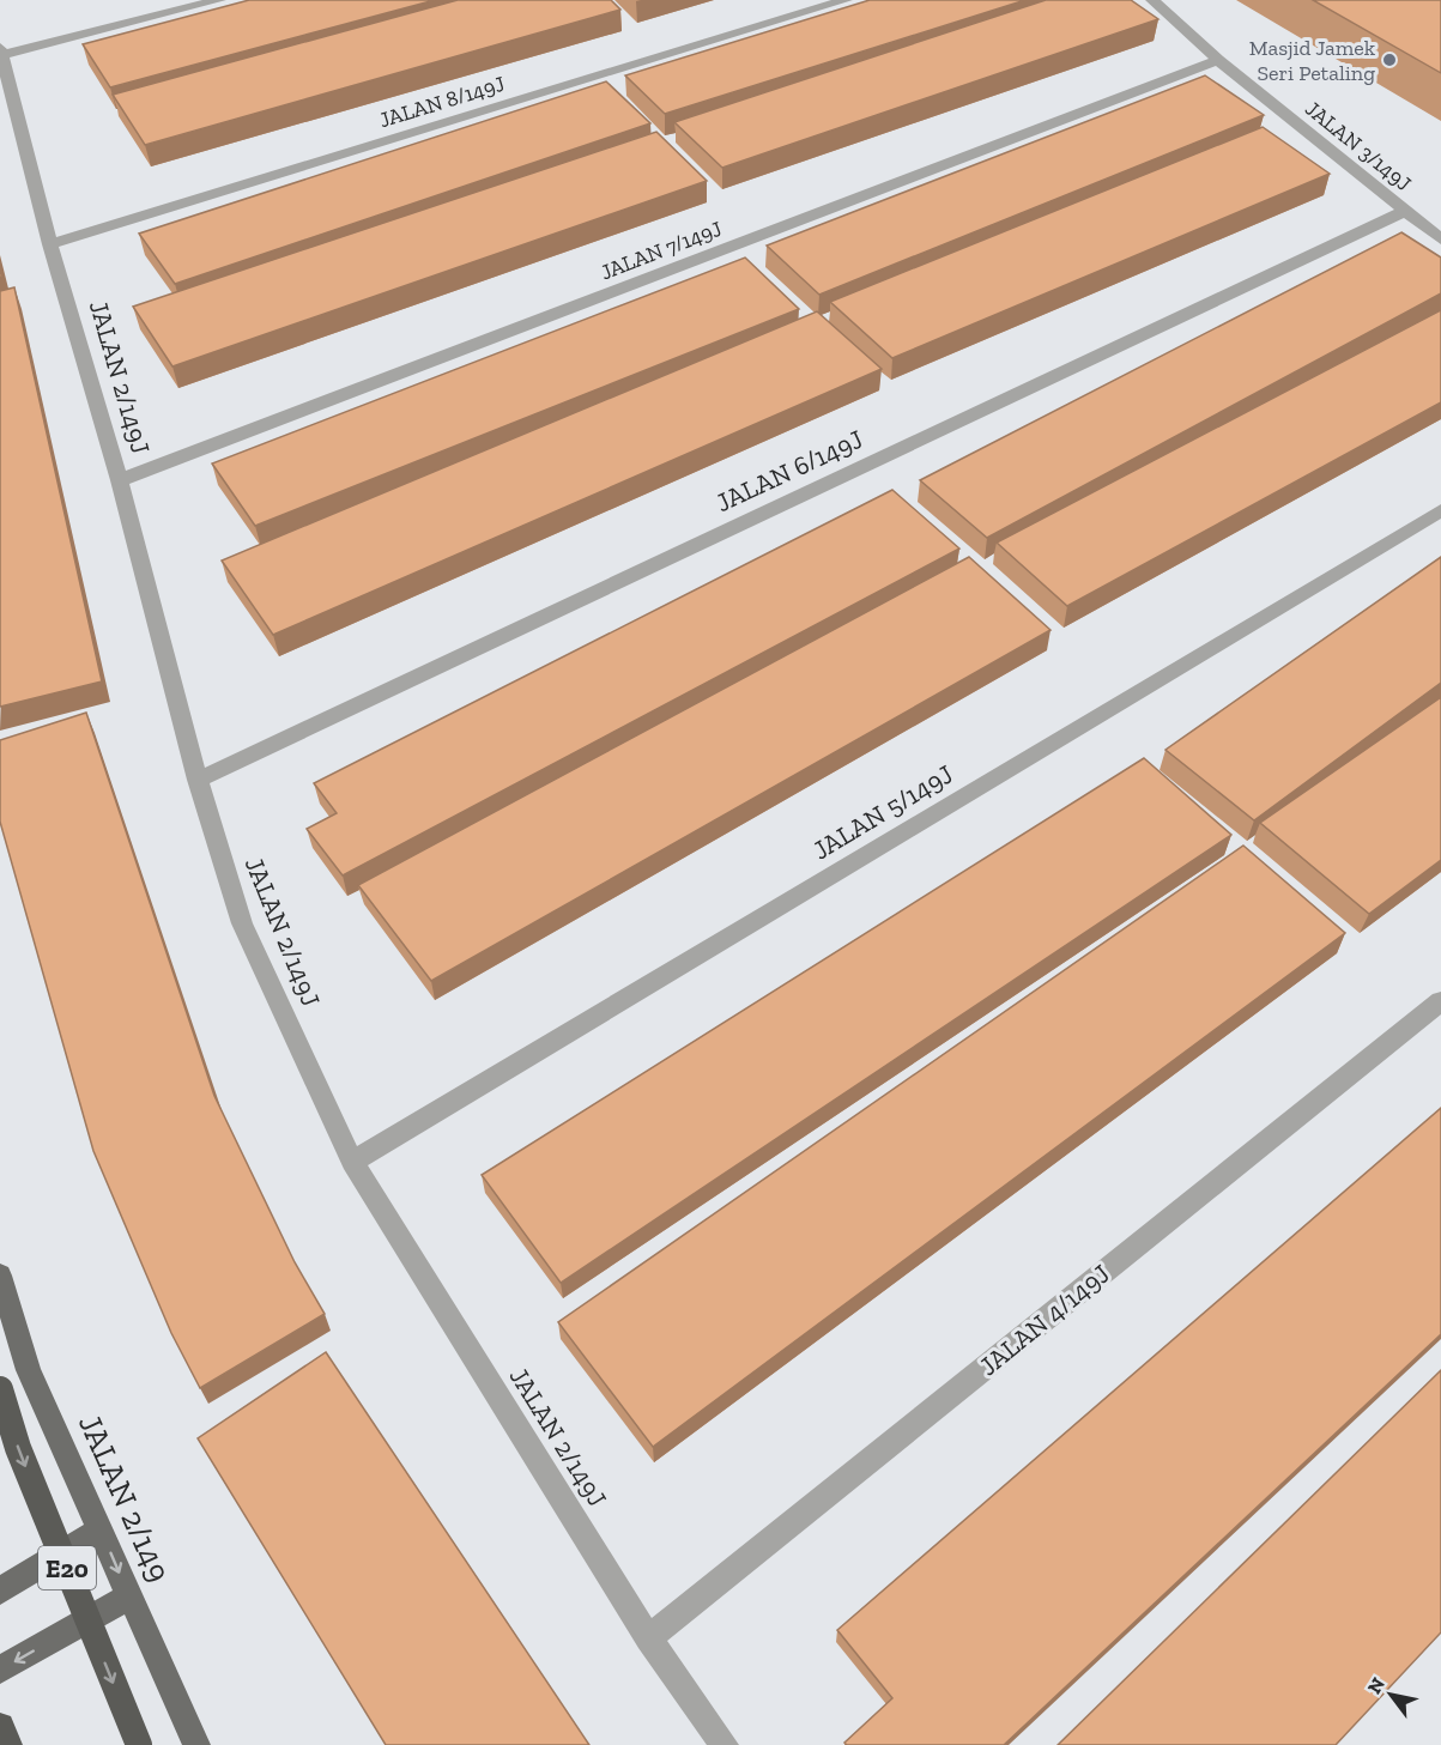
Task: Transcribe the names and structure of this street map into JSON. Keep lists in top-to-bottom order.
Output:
{
  "streets": {
    "highway": ["E20"],
    "main road": ["JALAN 2/149"],
    "street": [
      "JALAN 8/149J",
      "JALAN 3/149J",
      "JALAN 7/149J",
      "JALAN 2/149J",
      "JALAN 6/149J",
      "JALAN 5/149J",
      "JALAN 4/149J"
    ]
  },
  "crossings": [
    ["JALAN 8/149J", "JALAN 2/149J"],
    ["JALAN 3/149J", "JALAN 7/149J"],
    ["JALAN 3/149J", "JALAN 6/149J"],
    ["JALAN 7/149J", "JALAN 2/149J"],
    ["JALAN 2/149J", "JALAN 6/149J"],
    ["JALAN 2/149J", "JALAN 5/149J"],
    ["JALAN 2/149J", "JALAN 4/149J"]
  ],
  "places": ["Masjid Jamek Seri Petaling"],
  "north": "top left"
}
